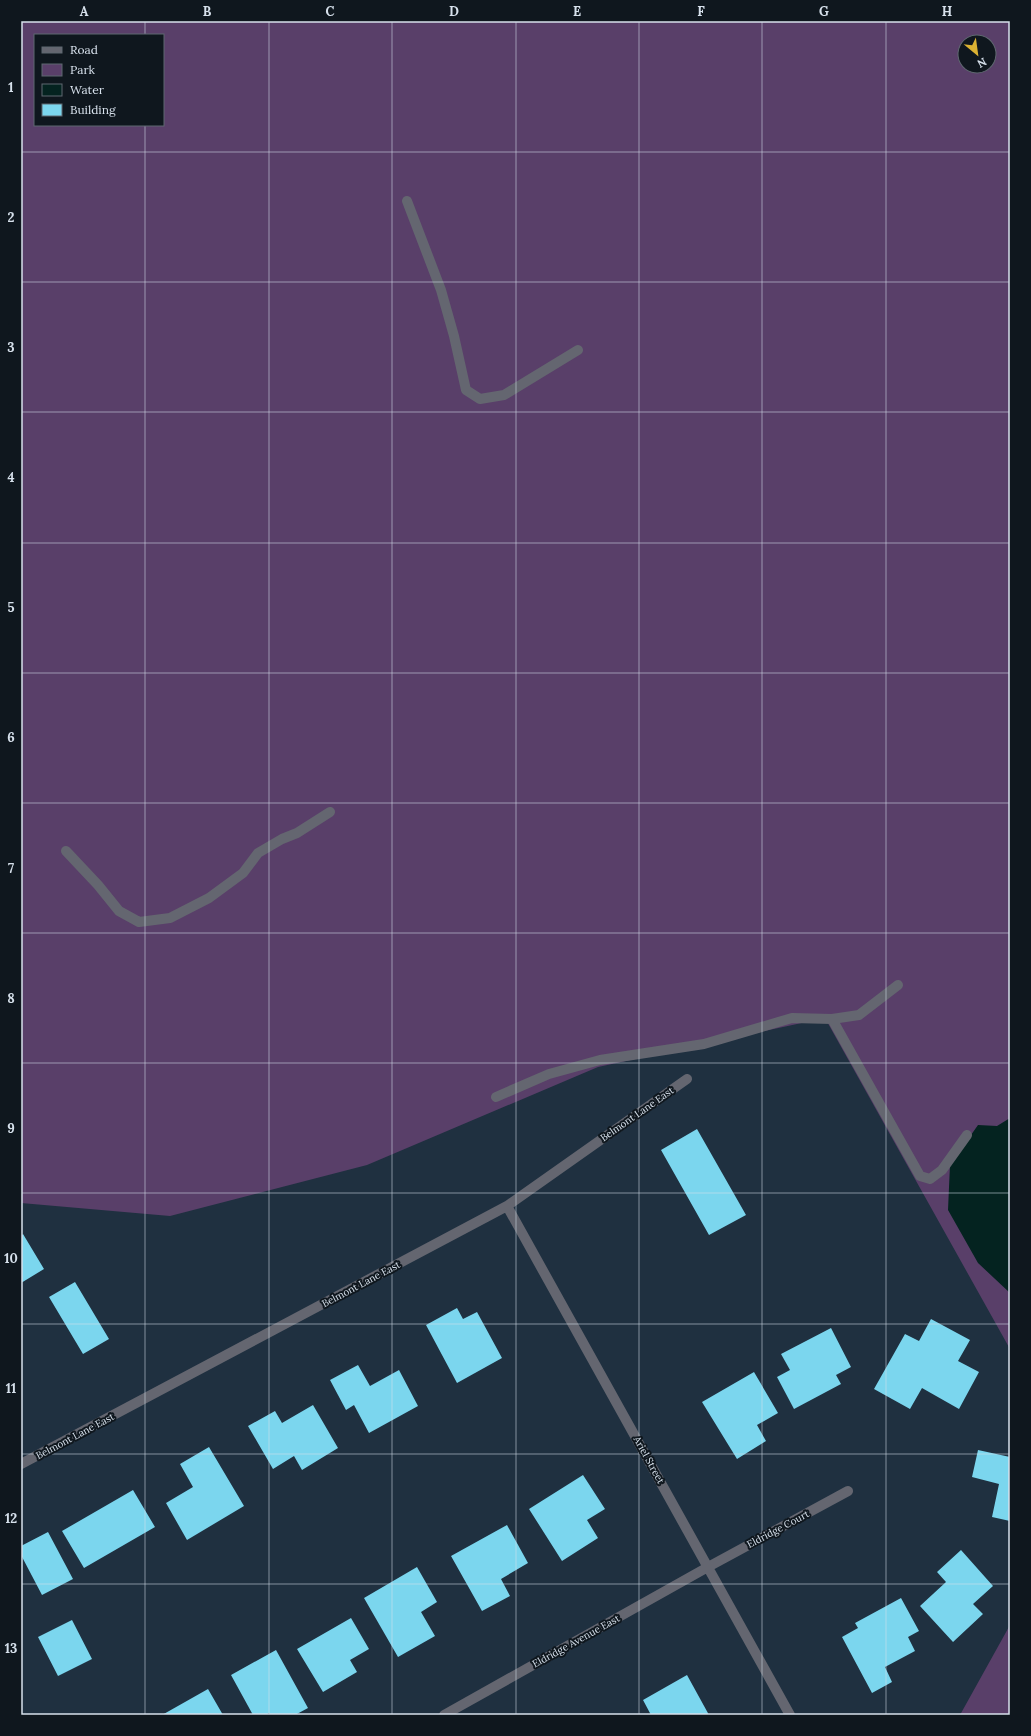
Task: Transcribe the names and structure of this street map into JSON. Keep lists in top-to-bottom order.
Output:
{
  "streets": {
    "street": [
      "Belmont Lane East",
      "Ariel Street",
      "Eldridge Court",
      "Eldridge Avenue East"
    ]
  },
  "crossings": [
    ["Belmont Lane East", "Ariel Street"],
    ["Ariel Street", "Eldridge Court"],
    ["Ariel Street", "Eldridge Avenue East"],
    ["Eldridge Court", "Eldridge Avenue East"]
  ],
  "legend": [
    "Road",
    "Park",
    "Water",
    "Building"
  ],
  "north": "bottom right",
  "grid": {
    "columns": [
      "A",
      "B",
      "C",
      "D",
      "E",
      "F",
      "G",
      "H"
    ],
    "rows": [
      "1",
      "2",
      "3",
      "4",
      "5",
      "6",
      "7",
      "8",
      "9",
      "10",
      "11",
      "12",
      "13"
    ]
  }
}
